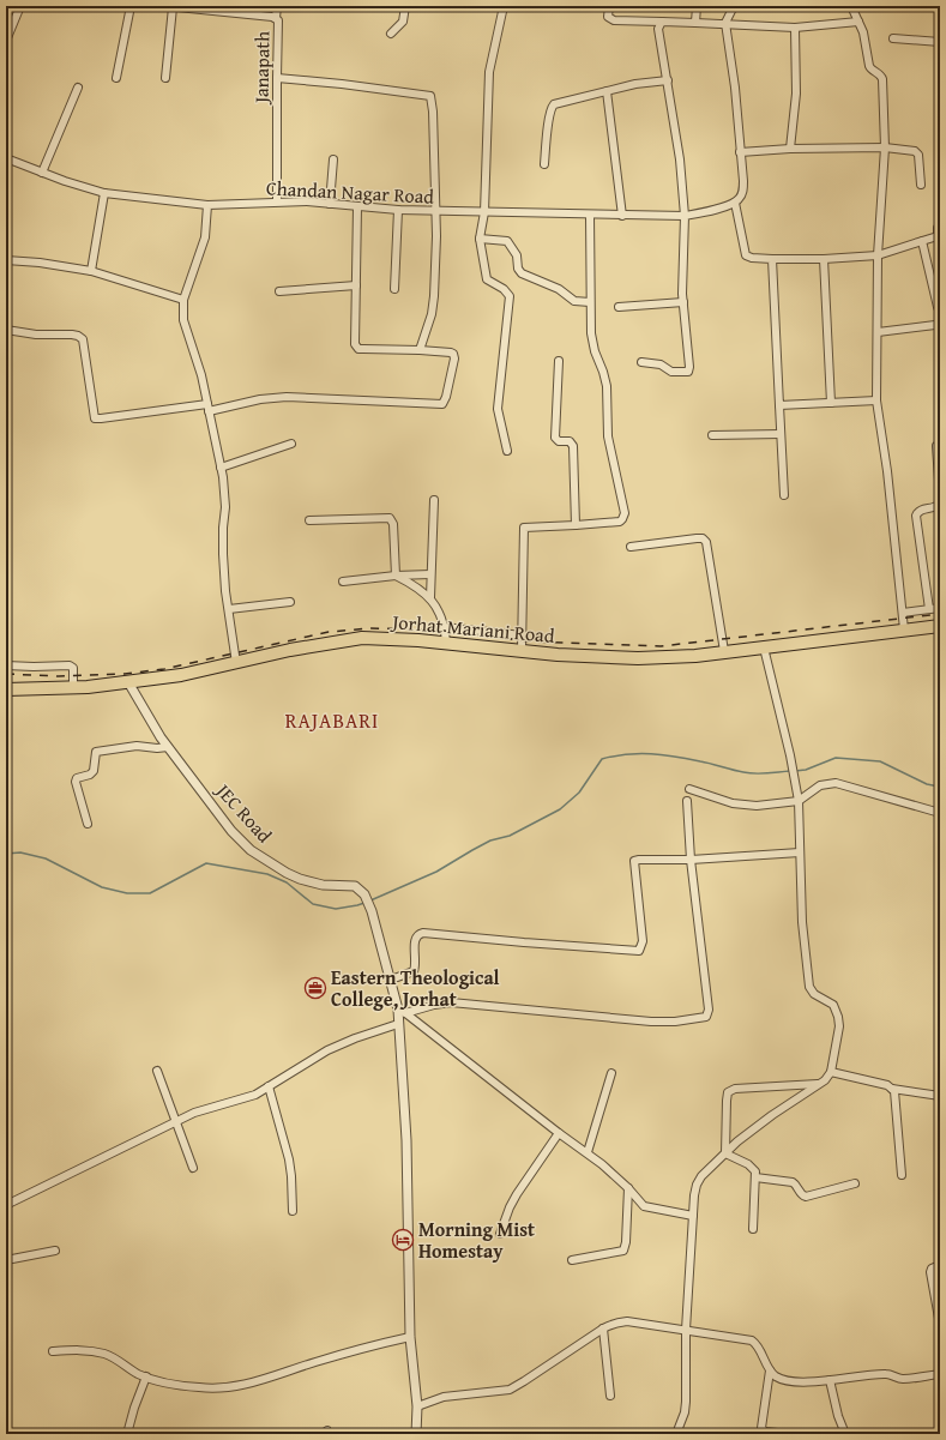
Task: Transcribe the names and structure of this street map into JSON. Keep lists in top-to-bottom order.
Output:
{
  "streets": {
    "highway": ["Jorhat Mariani Road"],
    "street": ["Janapath", "Chandan Nagar Road", "JEC Road"]
  },
  "crossings": [
    ["Janapath", "Chandan Nagar Road"],
    ["Jorhat Mariani Road", "JEC Road"]
  ],
  "districts": ["RAJABARI"],
  "places": {
    "office": ["Eastern Theological College, Jorhat"],
    "hotel": ["Morning Mist Homestay"]
  }
}
